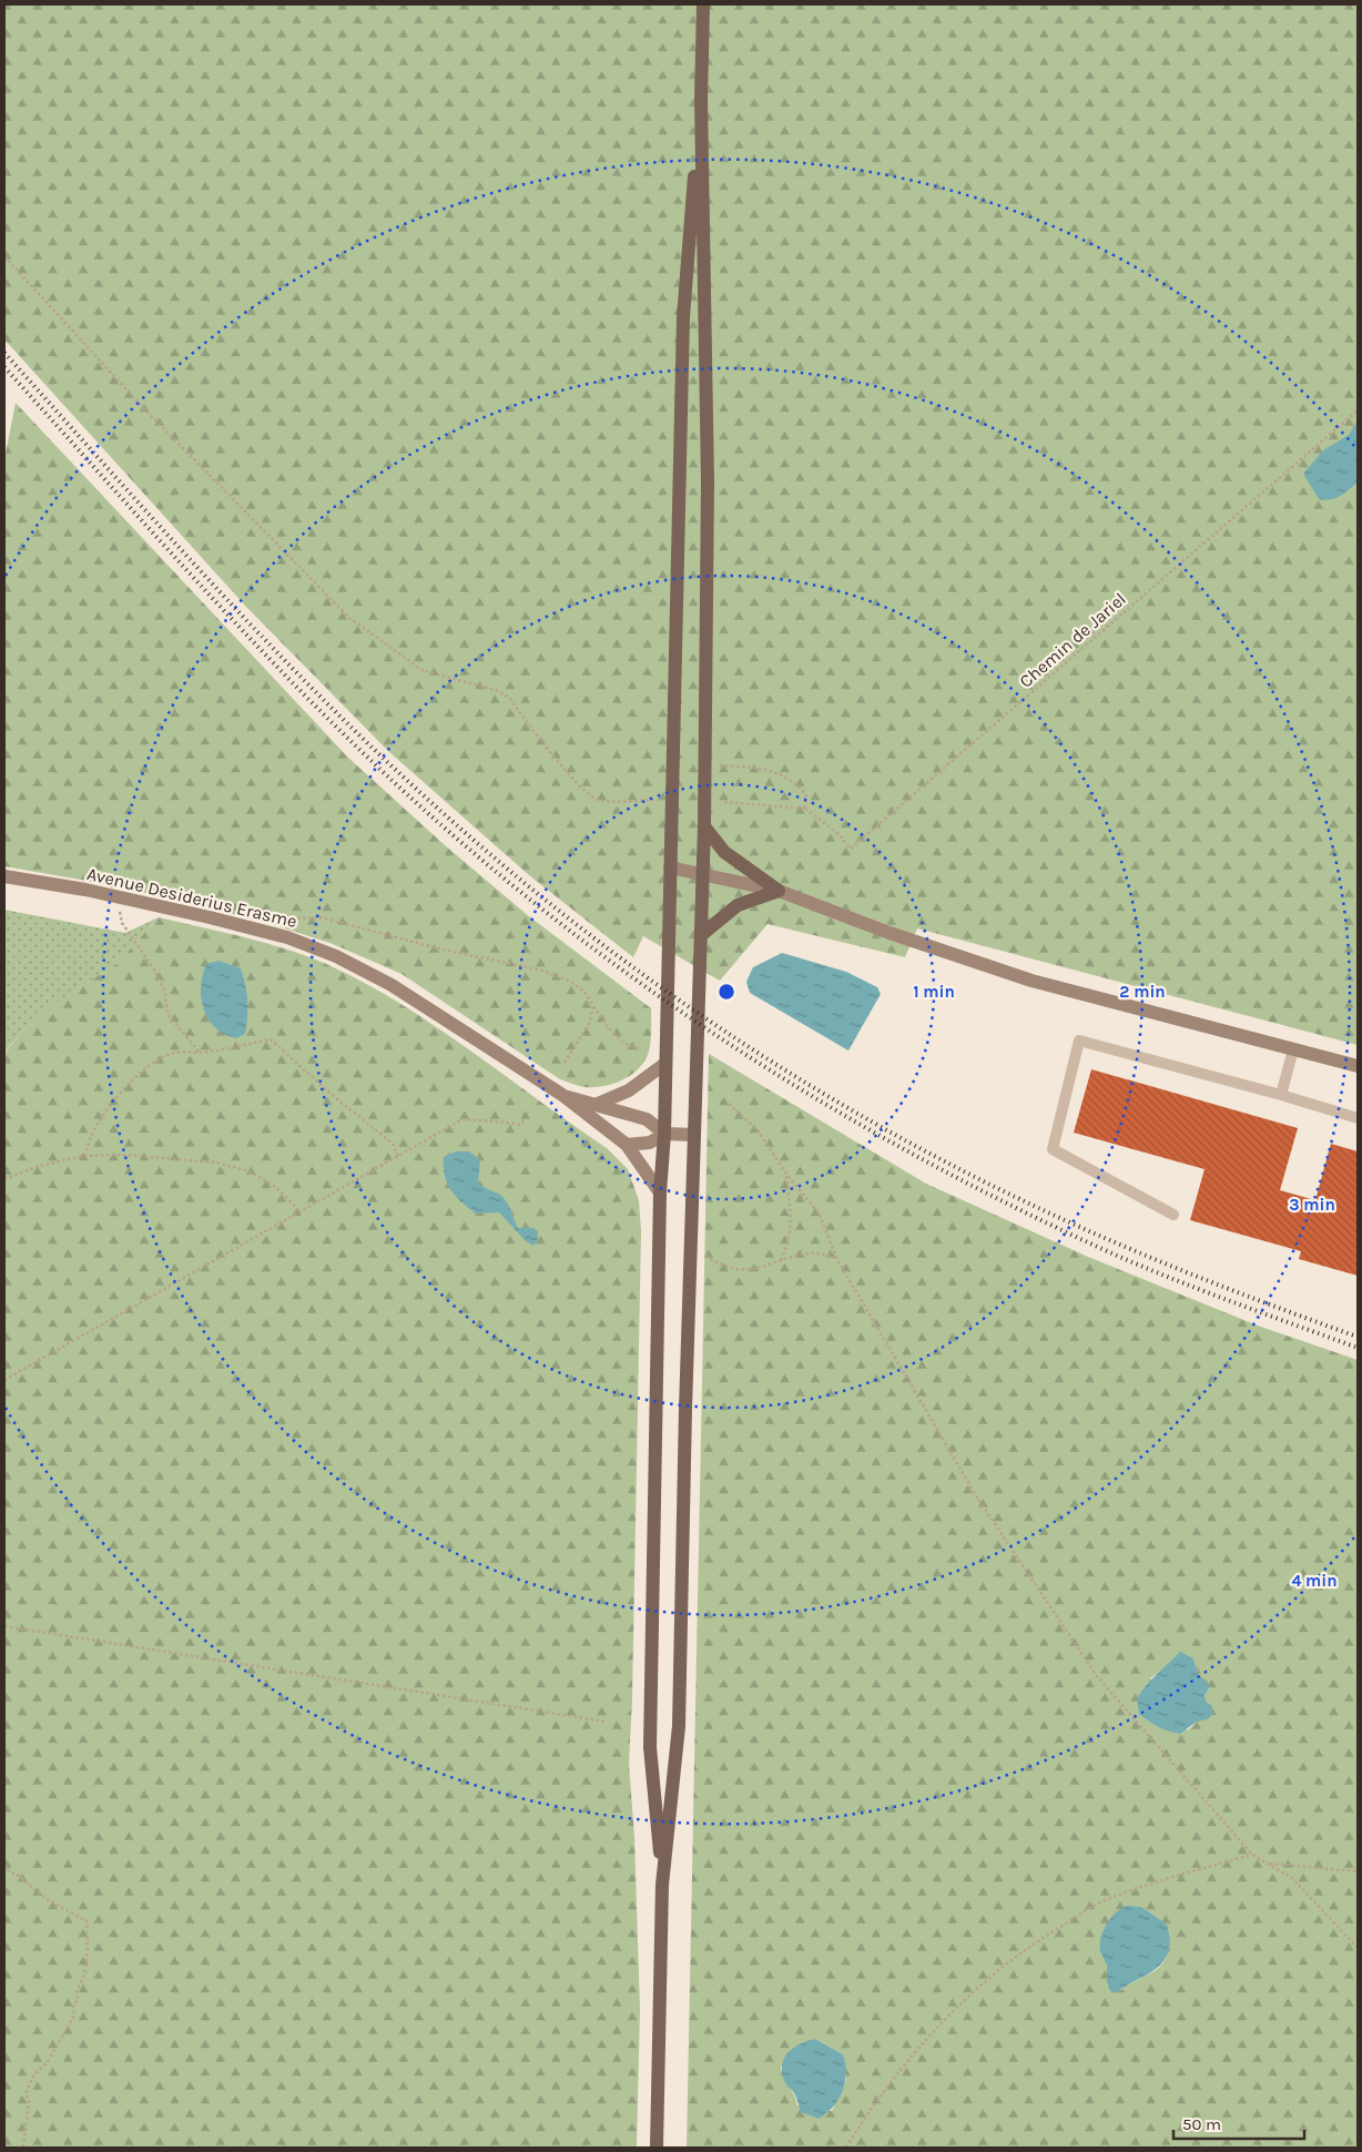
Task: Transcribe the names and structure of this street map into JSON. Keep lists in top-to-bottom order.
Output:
{
  "streets": {
    "main road": ["Avenue Desiderius Erasme"],
    "path": ["Chemin de Jariel"]
  },
  "scale_bar": "50 m",
  "rings": [
    "1 min",
    "2 min",
    "3 min",
    "4 min"
  ]
}
